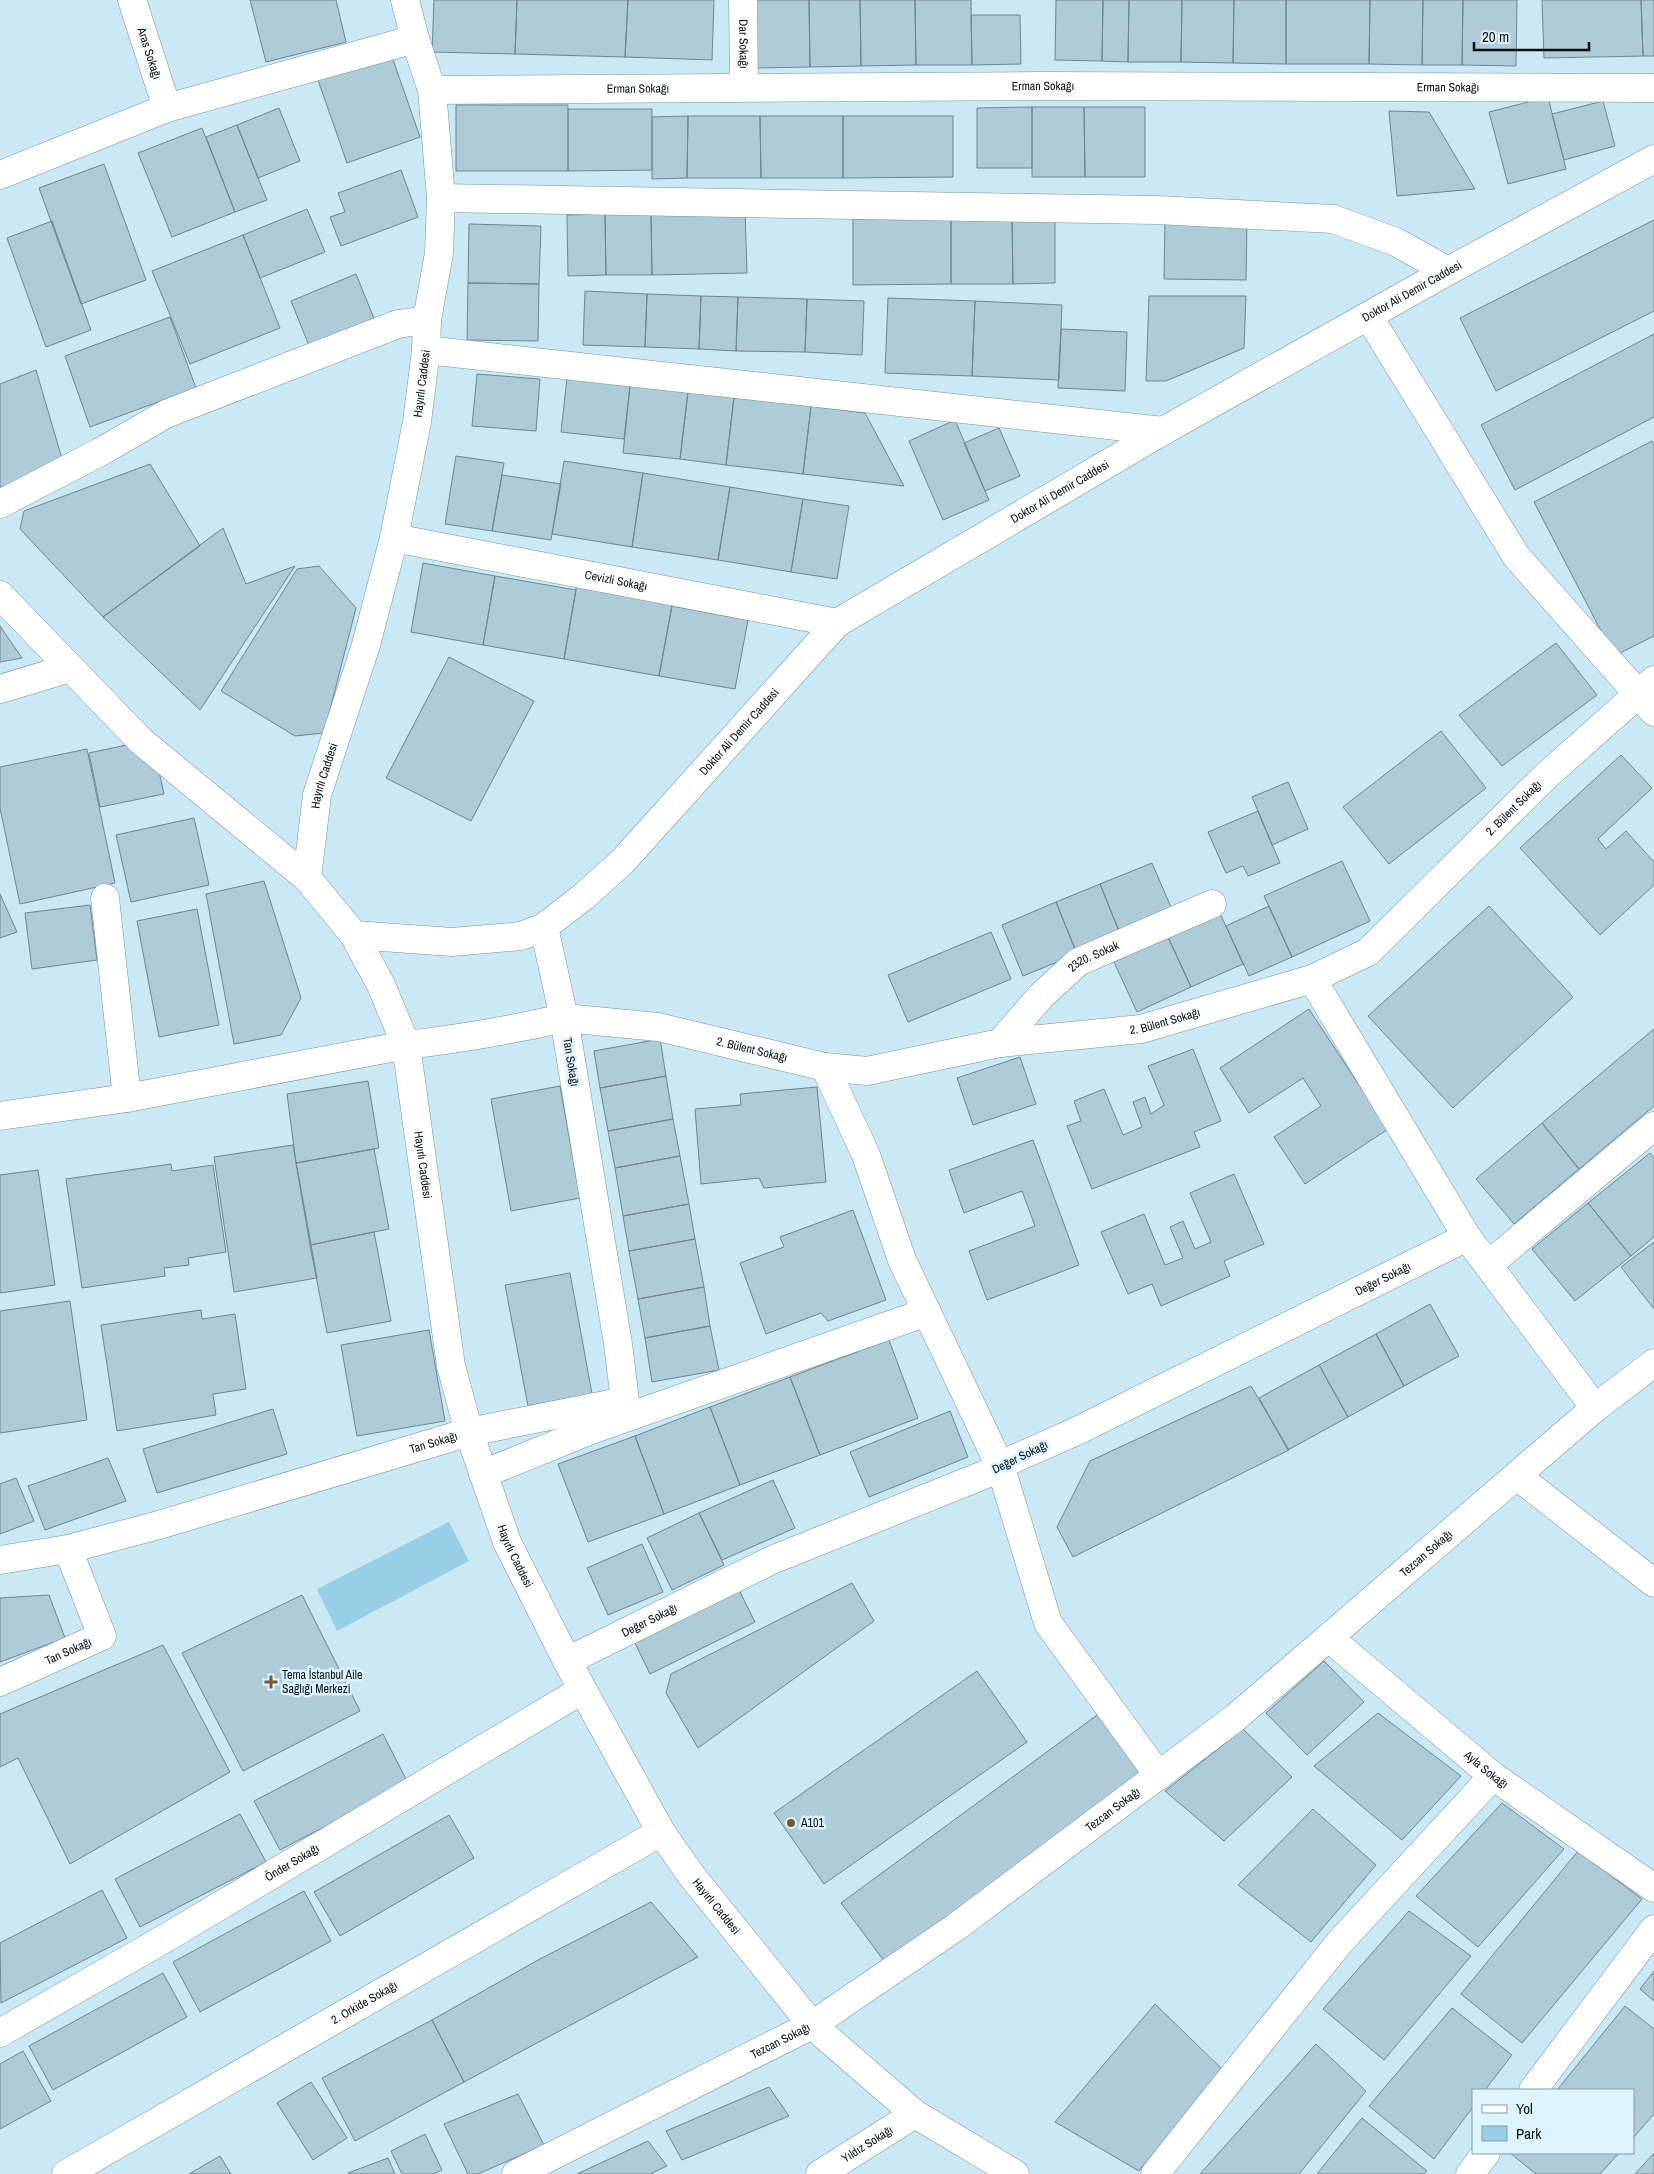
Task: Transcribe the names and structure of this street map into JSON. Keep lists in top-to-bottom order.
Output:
{
  "streets": {
    "street": [
      "Dar Sokağı",
      "Aras Sokağı",
      "Erman Sokağı",
      "Doktor Ali Demir Caddesi",
      "Hayırlı Caddesi",
      "Cevizli Sokağı",
      "2. Bülent Sokağı",
      "2320. Sokak",
      "Tan Sokağı",
      "Değer Sokağı",
      "Tezcan Sokağı",
      "Ayla Sokağı",
      "Önder Sokağı",
      "2. Orkide Sokağı",
      "Yıldız Sokağı"
    ]
  },
  "crossings": [
    ["Dar Sokağı", "Erman Sokağı"],
    ["Erman Sokağı", "Hayırlı Caddesi"],
    ["Doktor Ali Demir Caddesi", "Hayırlı Caddesi"],
    ["Doktor Ali Demir Caddesi", "Cevizli Sokağı"],
    ["Hayırlı Caddesi", "Cevizli Sokağı"],
    ["Hayırlı Caddesi", "2. Bülent Sokağı"],
    ["Hayırlı Caddesi", "Tan Sokağı"],
    ["Hayırlı Caddesi", "Değer Sokağı"],
    ["Hayırlı Caddesi", "Tezcan Sokağı"],
    ["Hayırlı Caddesi", "Önder Sokağı"],
    ["Hayırlı Caddesi", "2. Orkide Sokağı"],
    ["Hayırlı Caddesi", "Yıldız Sokağı"],
    ["2. Bülent Sokağı", "2320. Sokak"],
    ["2. Bülent Sokağı", "Tan Sokağı"],
    ["Tezcan Sokağı", "Ayla Sokağı"]
  ],
  "places": {
    "health": ["Tema İstanbul Aile Sağlığı Merkezi"],
    "other": ["A101"]
  },
  "legend": ["Yol", "Park"],
  "scale_bar": "20 m"
}
